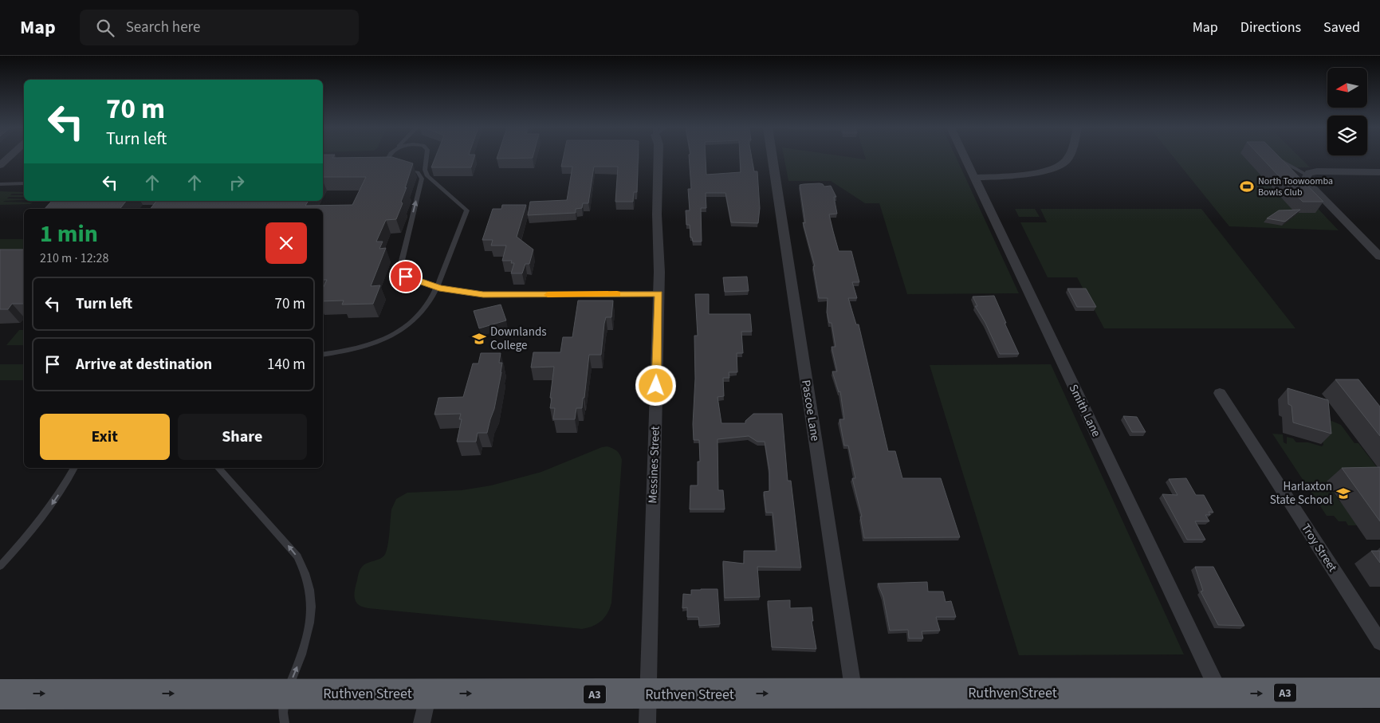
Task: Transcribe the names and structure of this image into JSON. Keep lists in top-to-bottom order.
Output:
{
  "streets": {
    "highway": ["Ruthven Street", "A3"],
    "street": [
      "Pascoe Lane",
      "Smith Lane",
      "Messines Street",
      "Troy Street"
    ]
  },
  "crossings": [
    ["Pascoe Lane", "Ruthven Street"],
    ["Smith Lane", "Ruthven Street"],
    ["Messines Street", "Ruthven Street"]
  ],
  "one_way": ["Ruthven Street"],
  "places": {
    "sports": ["North Toowoomba Bowls Club"],
    "school or university": ["Downlands College", "Harlaxton State School"]
  },
  "north": "left",
  "page": {
    "header": "Map",
    "search": "Search here",
    "nav": ["Map", "Directions", "Saved"],
    "turn": ["70 m", "Turn left"],
    "heading": ["1 min", "210 m · 12:28"],
    "list": [
      {
        "name": "Turn left",
        "value": "70 m"
      },
      {
        "name": "Arrive at destination",
        "value": "140 m"
      }
    ],
    "buttons": ["Exit", "Share"]
  }
}
